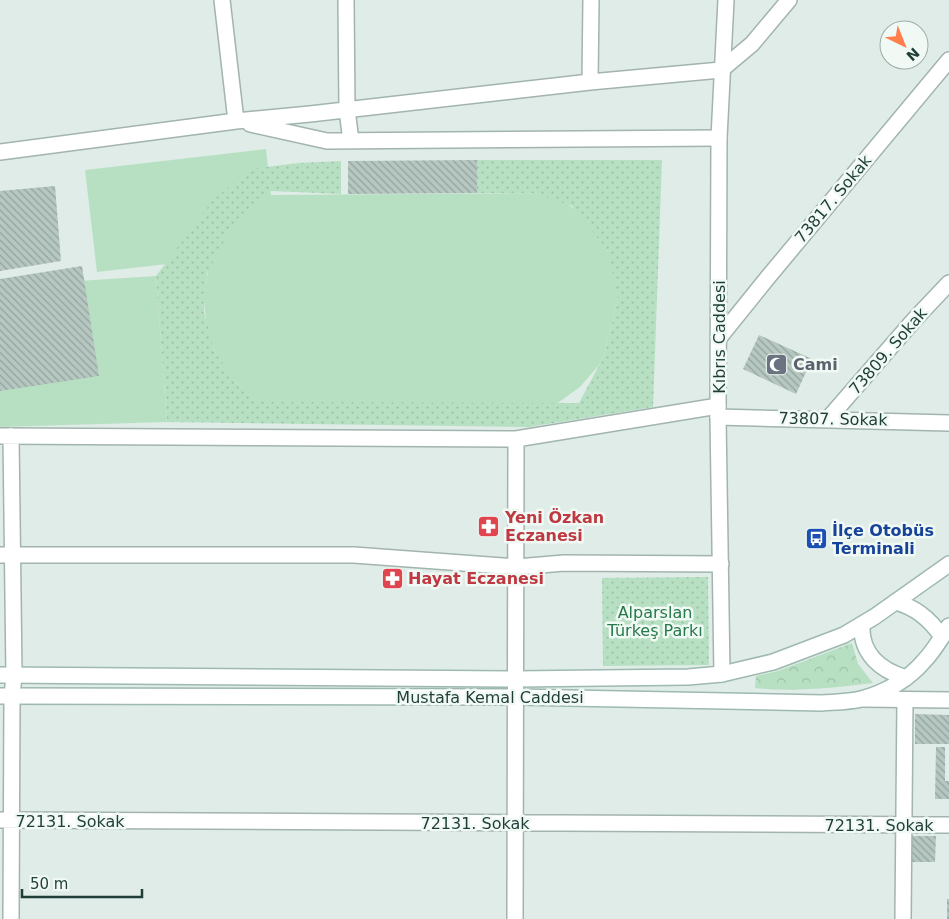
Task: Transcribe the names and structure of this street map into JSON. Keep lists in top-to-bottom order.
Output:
{
  "streets": {
    "street": [
      "73817. Sokak",
      "Kıbrıs Caddesi",
      "73809. Sokak",
      "73807. Sokak",
      "Mustafa Kemal Caddesi",
      "72131. Sokak"
    ]
  },
  "crossings": [
    ["73817. Sokak", "Kıbrıs Caddesi"],
    ["Kıbrıs Caddesi", "73807. Sokak"],
    ["Kıbrıs Caddesi", "Mustafa Kemal Caddesi"],
    ["73809. Sokak", "73807. Sokak"]
  ],
  "parks": ["Alparslan Türkeş Parkı"],
  "places": {
    "mosque": ["Cami"],
    "pharmacy": ["Yeni Özkan Eczanesi", "Hayat Eczanesi"],
    "bus stop": ["İlçe Otobüs Terminali"]
  },
  "scale_bar": "50 m",
  "north": "bottom right"
}
